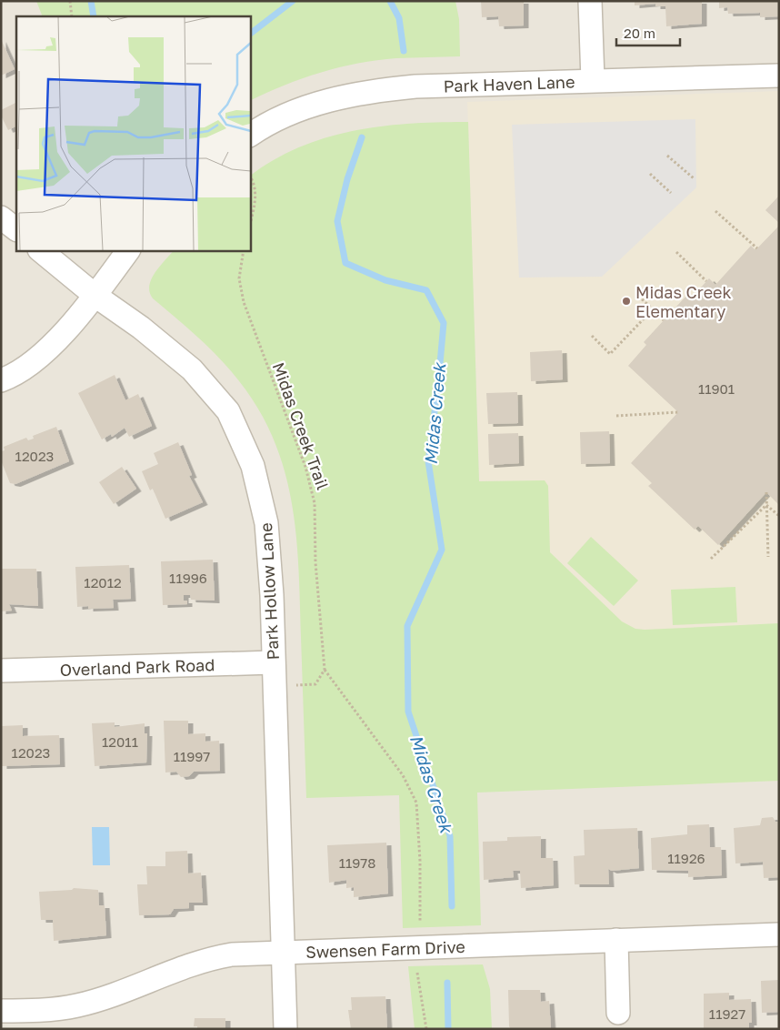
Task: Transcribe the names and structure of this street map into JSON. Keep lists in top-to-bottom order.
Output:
{
  "streets": {
    "street": [
      "Park Haven Lane",
      "Park Hollow Lane",
      "Overland Park Road",
      "Swensen Farm Drive"
    ],
    "path": ["Midas Creek Trail"]
  },
  "crossings": [
    ["Park Hollow Lane", "Overland Park Road"],
    ["Park Hollow Lane", "Swensen Farm Drive"]
  ],
  "water": ["Midas Creek"],
  "places": ["Midas Creek Elementary"],
  "house_numbers": [
    "11901",
    "12023",
    "11996",
    "12012",
    "12011",
    "12023",
    "11997",
    "11926",
    "11978",
    "11927"
  ],
  "scale_bar": "20 m"
}
